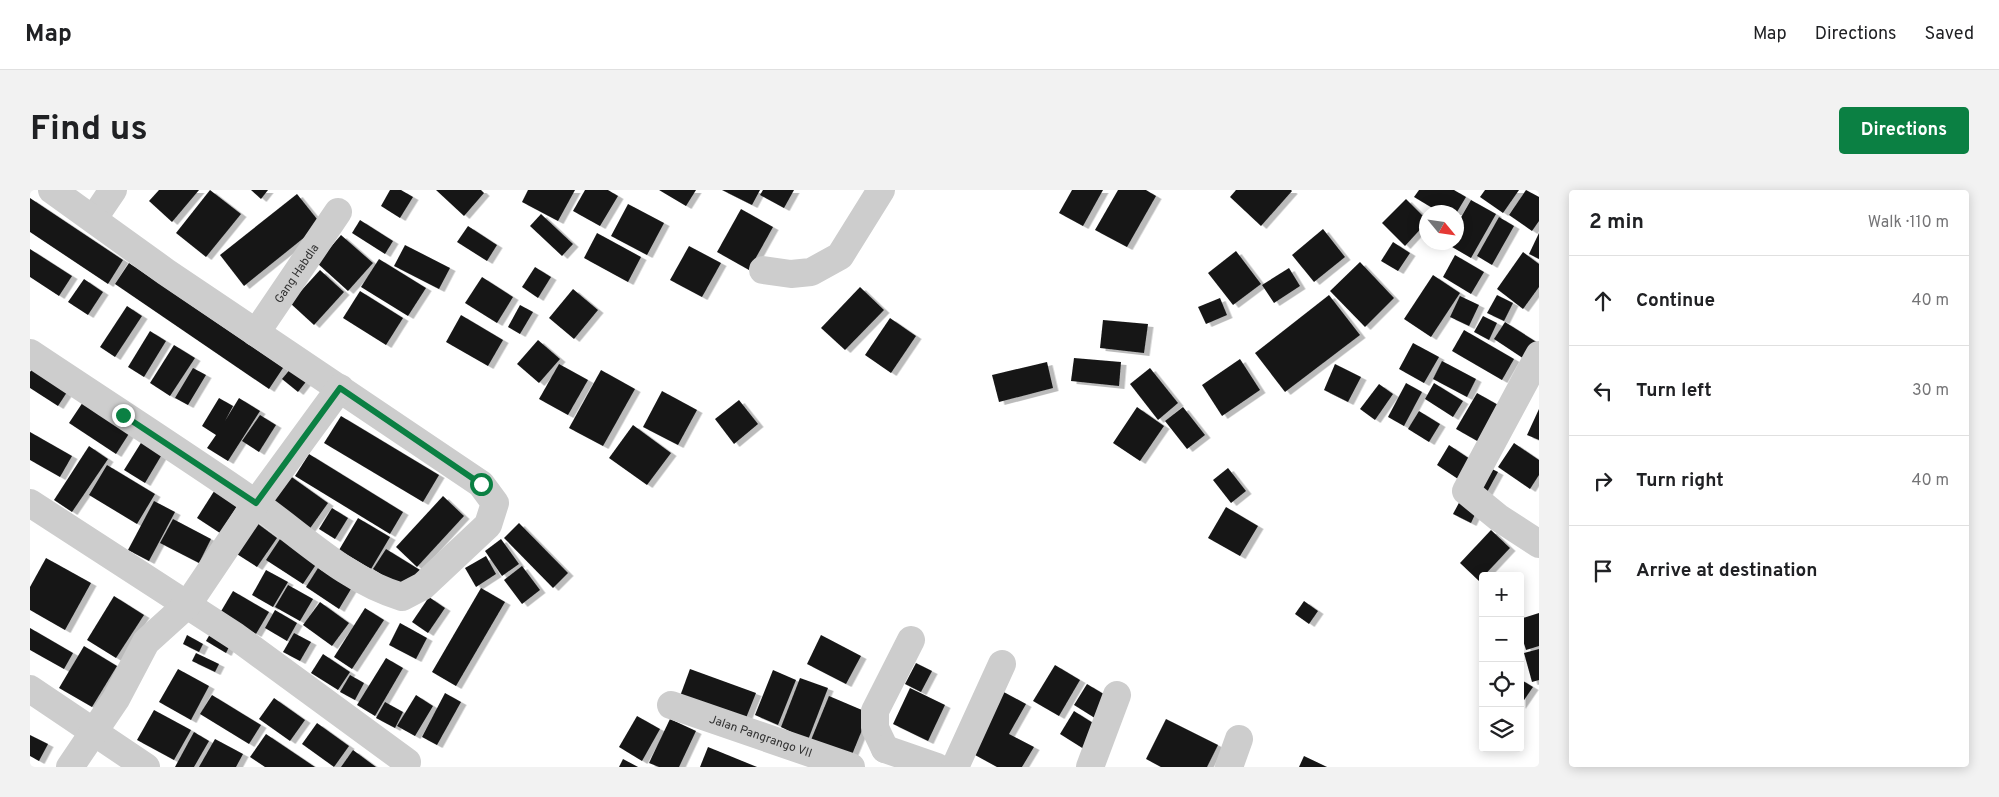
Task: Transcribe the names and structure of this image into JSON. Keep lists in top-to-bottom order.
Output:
{
  "streets": {
    "street": ["Gang Habdla", "Jalan Pangrango VII"]
  },
  "north": "bottom right",
  "page": {
    "header": "Map",
    "nav": ["Map", "Directions", "Saved"],
    "buttons": "Directions",
    "title": "Find us",
    "heading": ["2 min", "Walk · 110 m"],
    "list": [
      ["Continue", "40 m"],
      ["Turn left", "30 m"],
      ["Turn right", "40 m"],
      "Arrive at destination"
    ],
    "map_buttons": ["+", "−"]
  }
}
